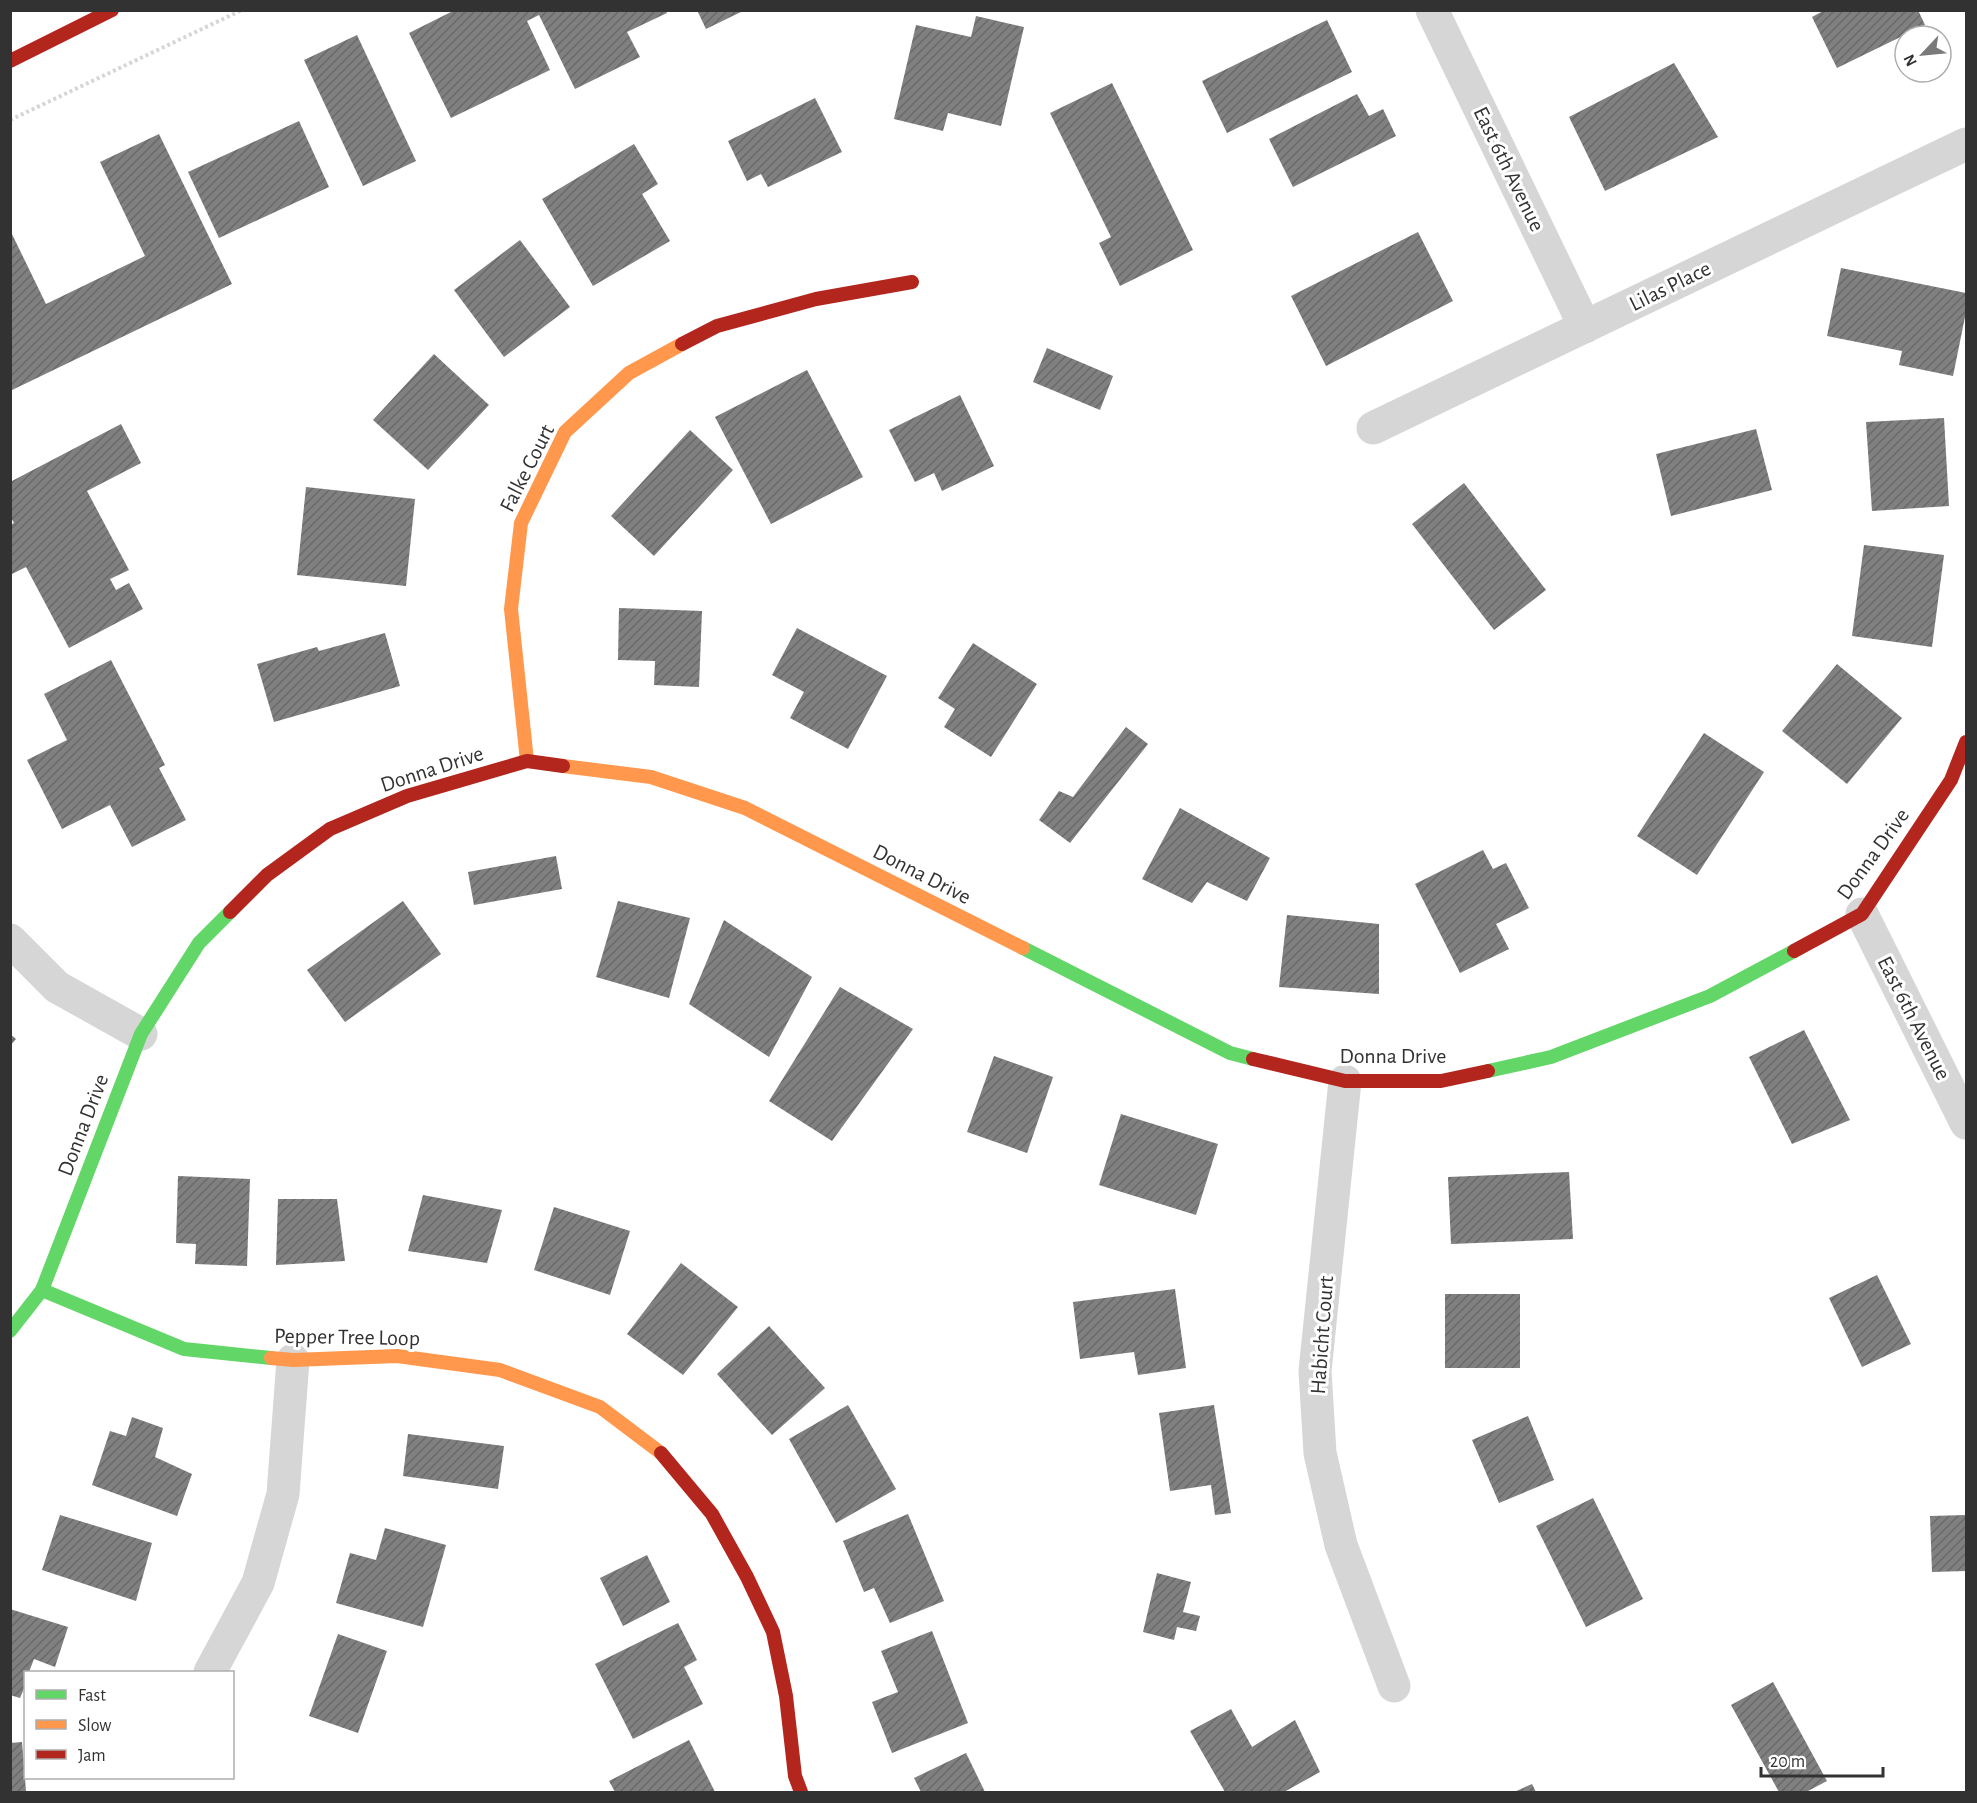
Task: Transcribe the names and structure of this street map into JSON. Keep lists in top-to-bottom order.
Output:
{
  "streets": {
    "street": [
      "East 6th Avenue",
      "Lilas Place",
      "Falke Court",
      "Donna Drive",
      "Habicht Court",
      "Pepper Tree Loop"
    ]
  },
  "crossings": [
    ["East 6th Avenue", "Lilas Place"],
    ["East 6th Avenue", "Donna Drive"],
    ["Falke Court", "Donna Drive"],
    ["Donna Drive", "Habicht Court"],
    ["Donna Drive", "Pepper Tree Loop"]
  ],
  "legend": ["Fast", "Slow", "Jam"],
  "scale_bar": "20 m",
  "north": "bottom left"
}
